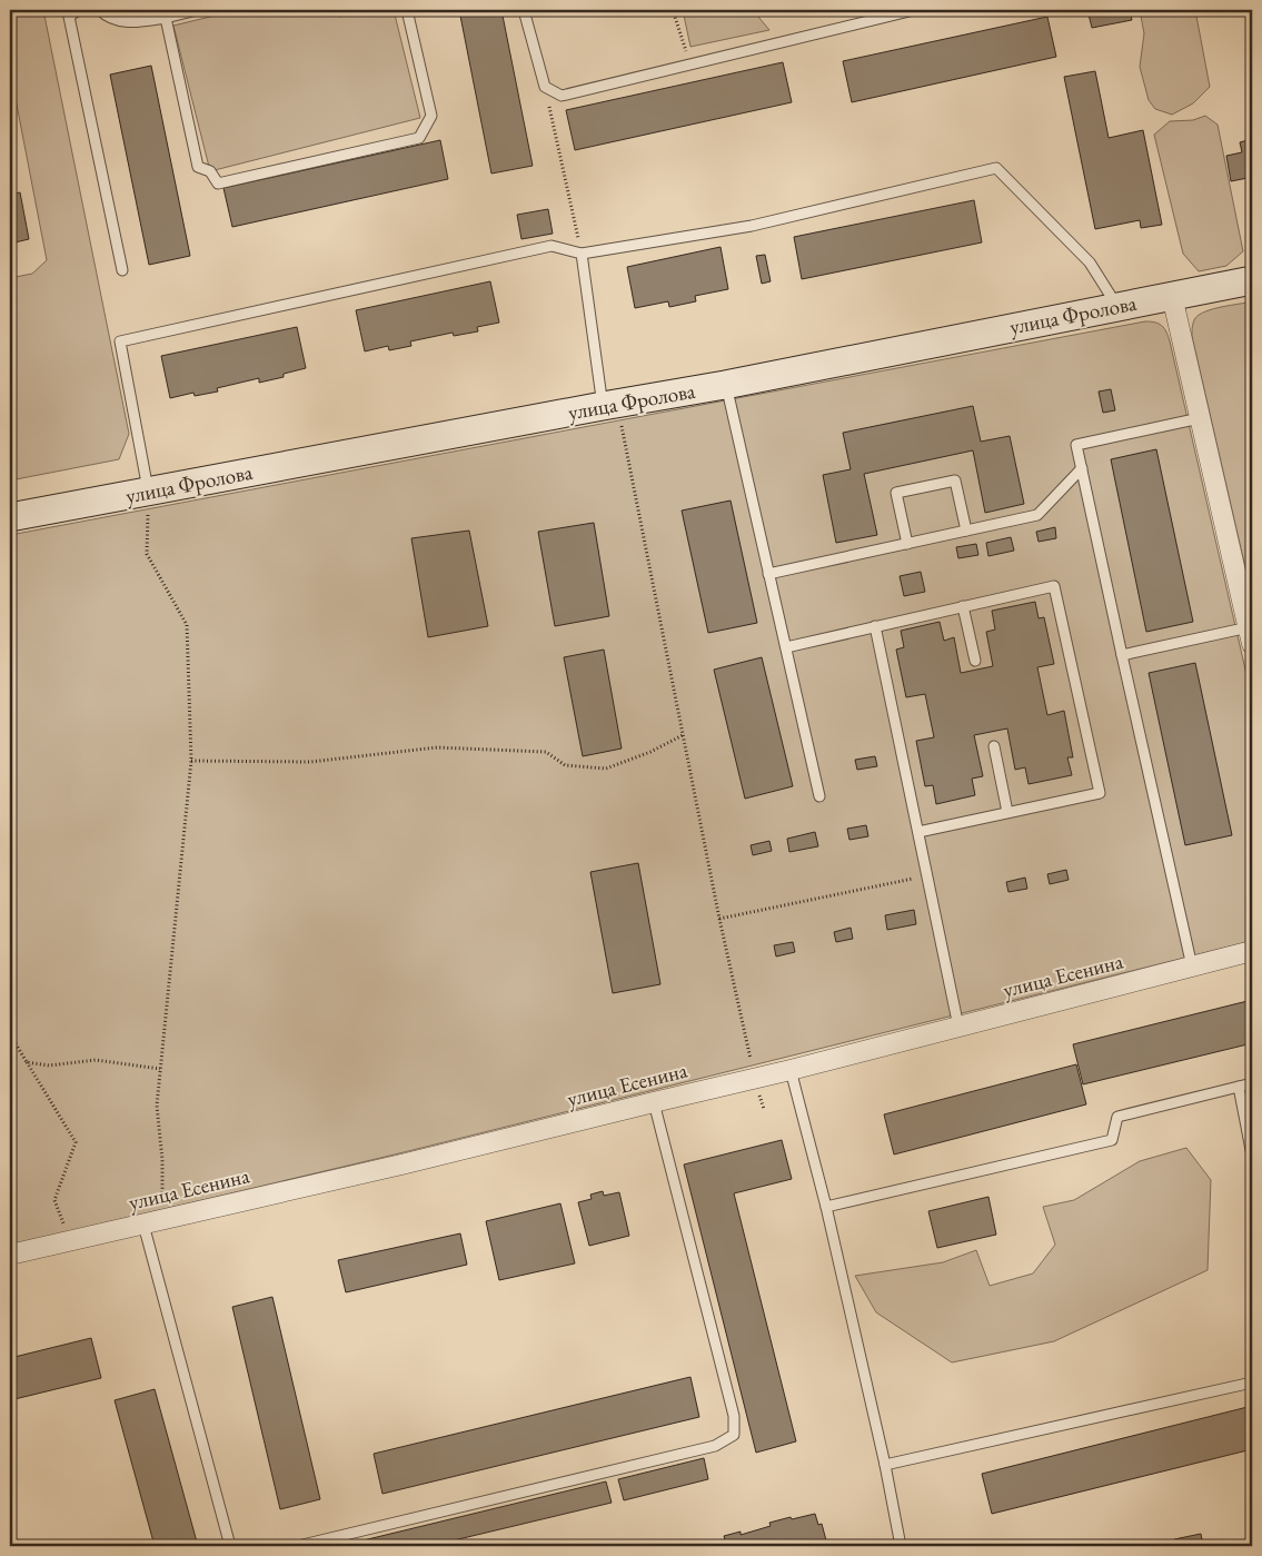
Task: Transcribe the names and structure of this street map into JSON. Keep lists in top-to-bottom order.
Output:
{
  "streets": {
    "street": ["улица Фролова", "улица Есенина"]
  }
}
